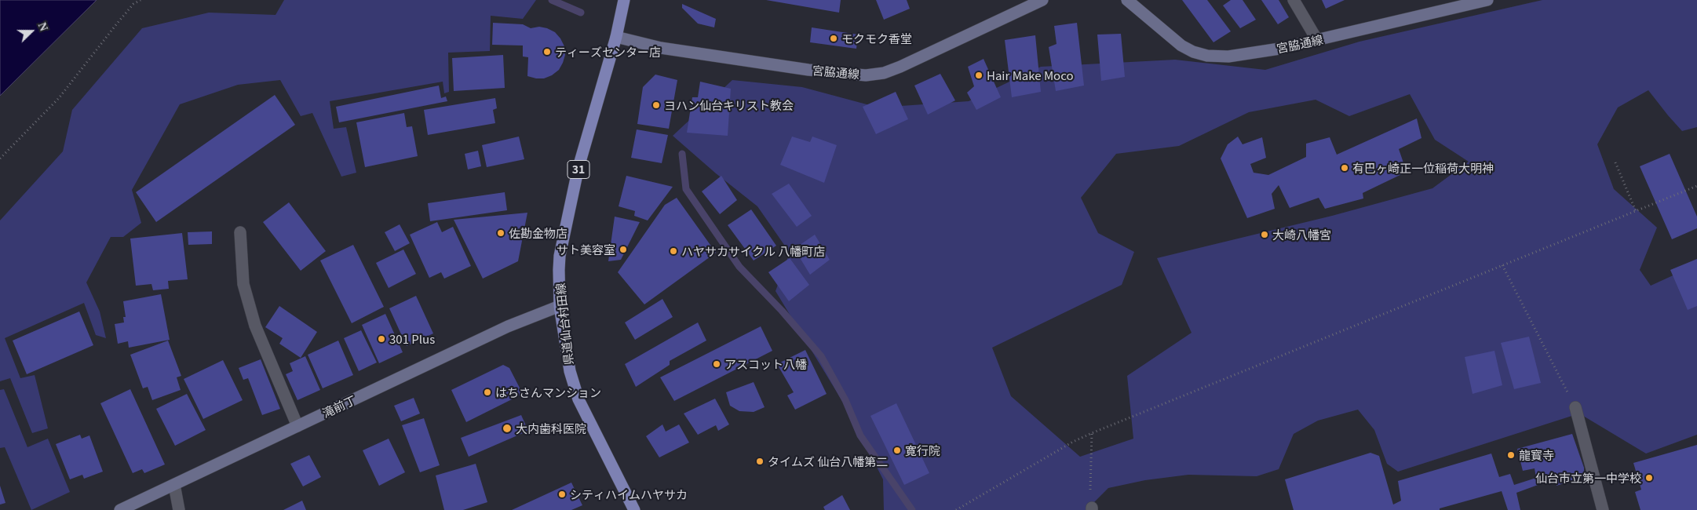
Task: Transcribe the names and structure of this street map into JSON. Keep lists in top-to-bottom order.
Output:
{
  "streets": {
    "main road": ["31", "県道仙台村田線"],
    "street": ["宮脇通線", "滝前丁"]
  },
  "crossings": [
    ["宮脇通線", "31"],
    ["宮脇通線", "県道仙台村田線"],
    ["31", "県道仙台村田線"],
    ["県道仙台村田線", "滝前丁"]
  ],
  "places": [
    "モクモク香堂",
    "ティーズセンター店",
    "Hair Make Moco",
    "ヨハン仙台キリスト教会",
    "有巴ヶ崎正一位稲荷大明神",
    "佐勘金物店",
    "大崎八幡宮",
    "サト美容室",
    "ハヤサカサイクル 八幡町店",
    "301 Plus",
    "アスコット八幡",
    "はちさんマンション",
    "大内歯科医院",
    "寛行院",
    "龍寳寺",
    "タイムズ 仙台八幡第二",
    "仙台市立第一中学校",
    "シティハイムハヤサカ"
  ],
  "north": "right"
}
